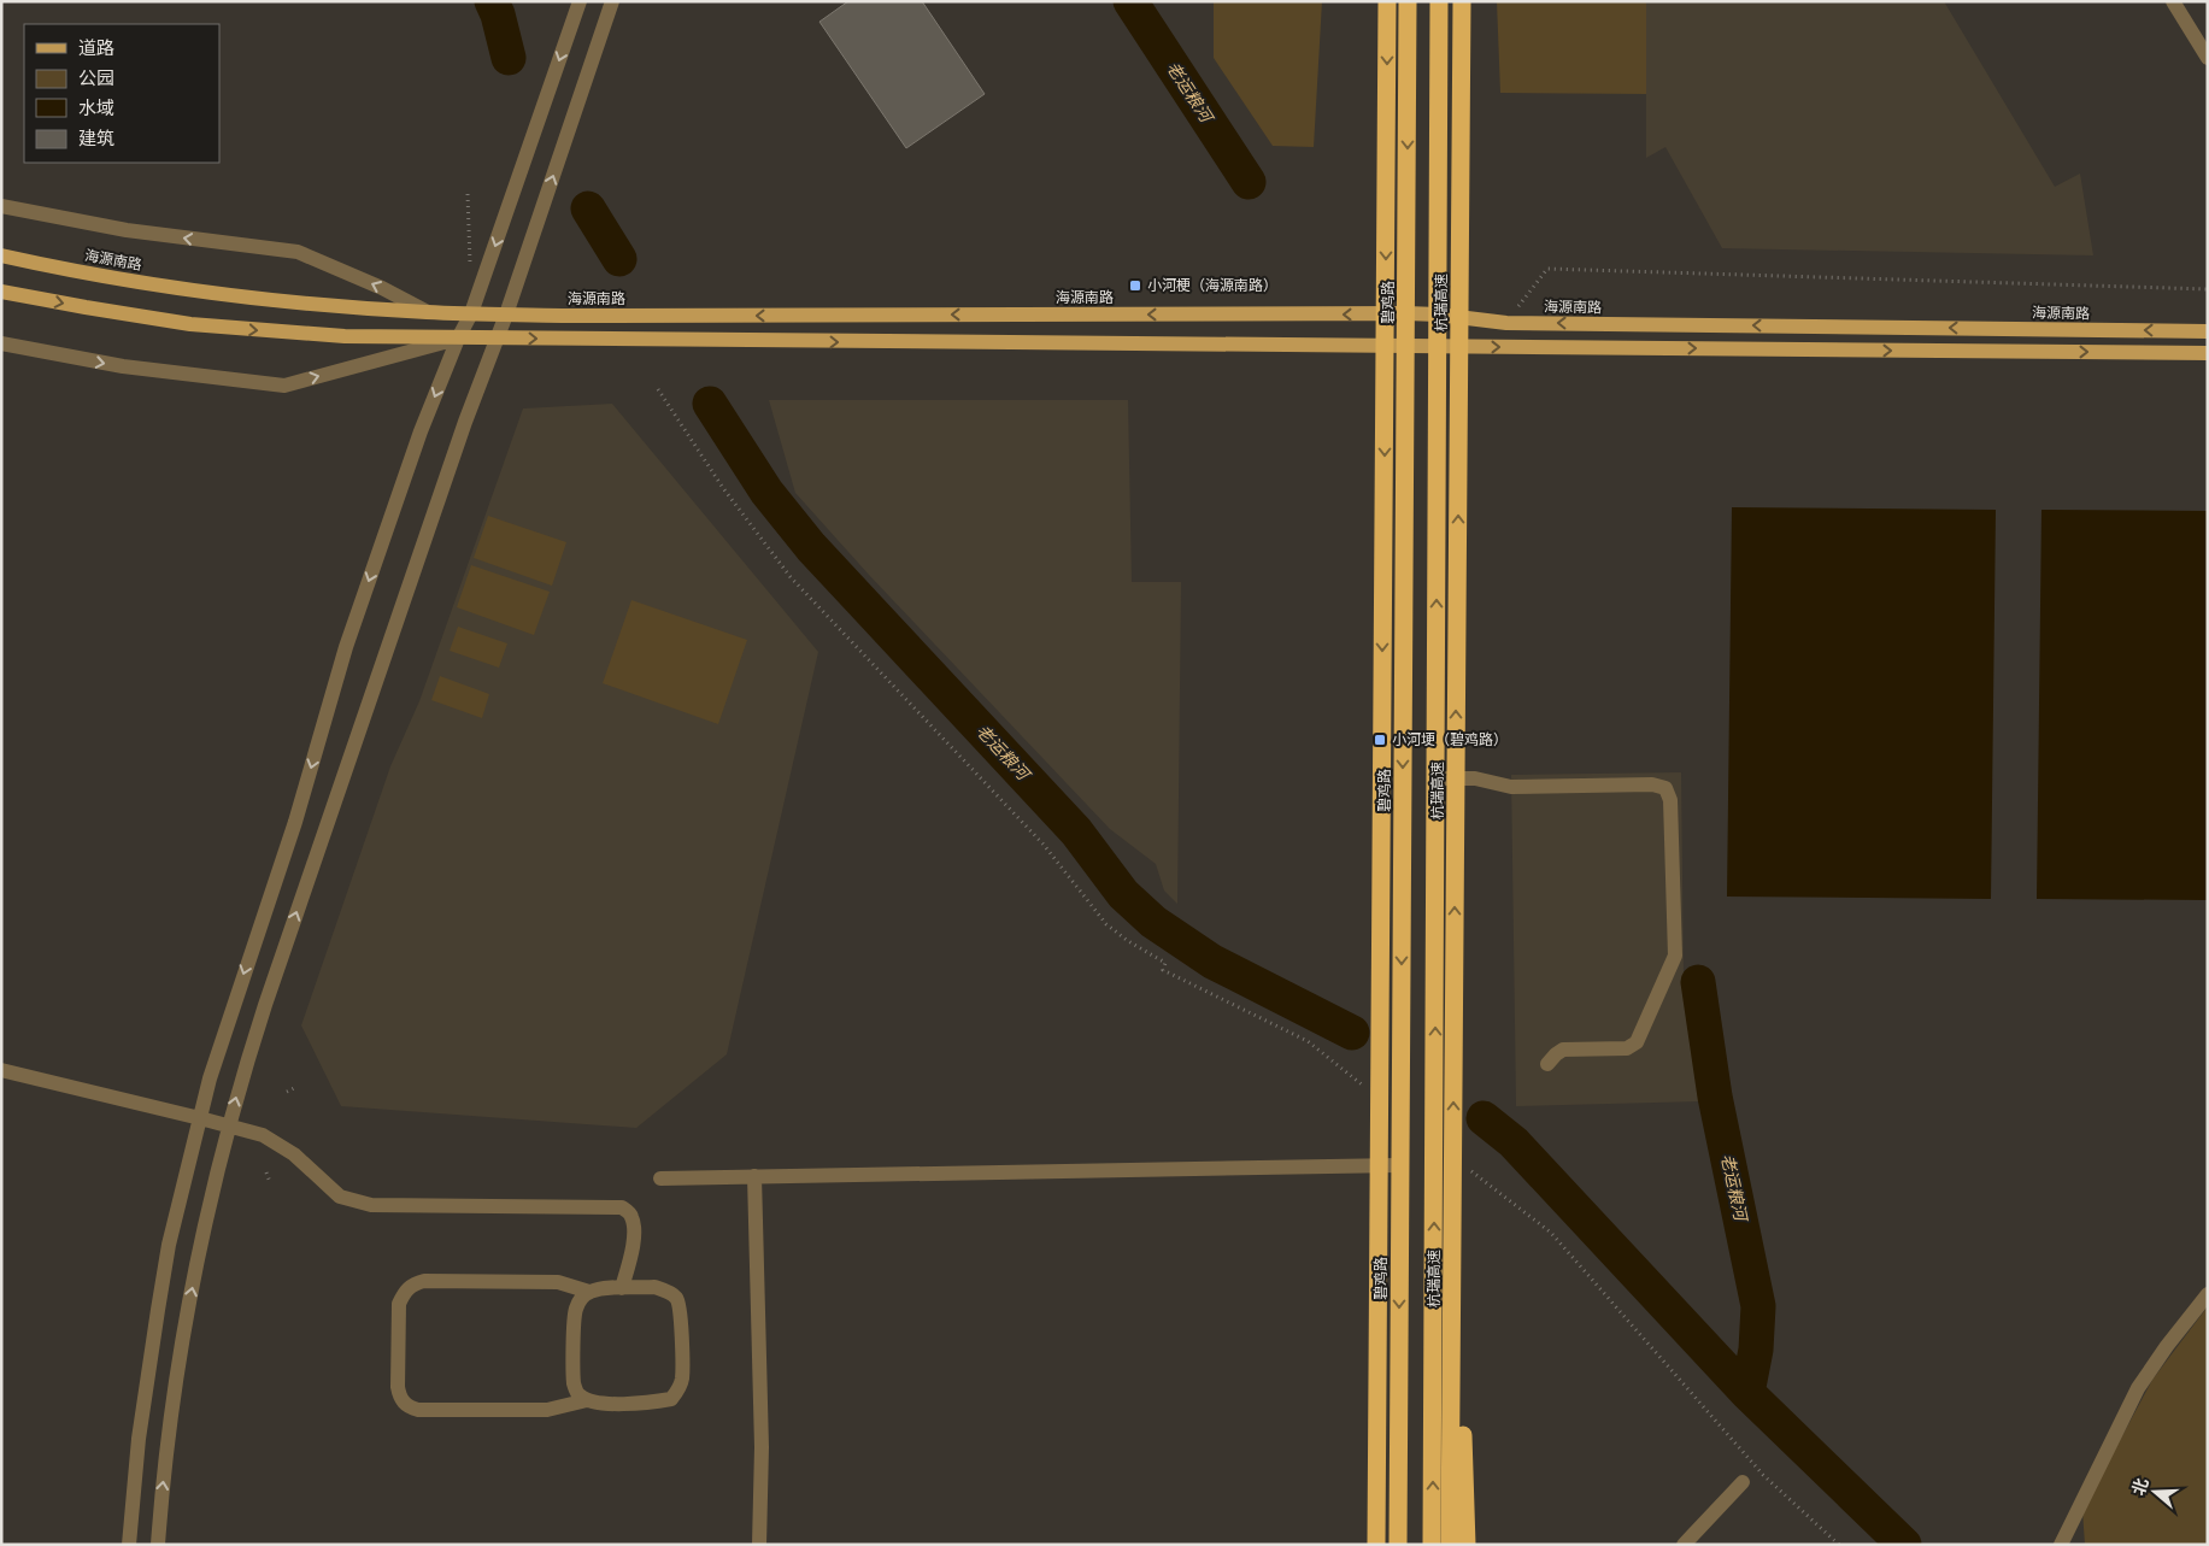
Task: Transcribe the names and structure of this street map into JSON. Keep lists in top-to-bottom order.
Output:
{
  "streets": {
    "highway": ["碧鸡路", "杭瑞高速"],
    "main road": ["海源南路"]
  },
  "crossings": [
    ["海源南路", "碧鸡路"]
  ],
  "water": ["老运粮河"],
  "places": {
    "transit": ["小河梗（海源南路）", "小河埂（碧鸡路）"]
  },
  "legend": [
    "道路",
    "公园",
    "水域",
    "建筑"
  ],
  "north": "left"
}
